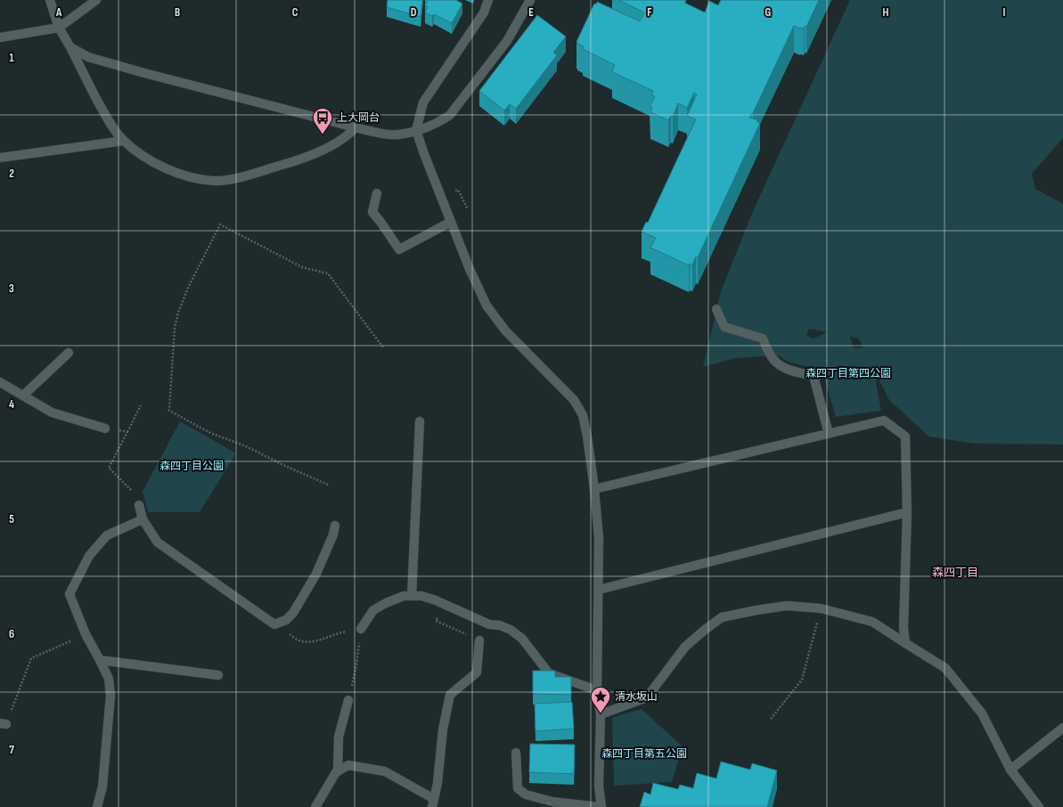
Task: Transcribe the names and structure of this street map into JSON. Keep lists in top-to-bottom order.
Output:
{
  "districts": ["森四丁目"],
  "parks": ["森四丁目第四公園", "森四丁目公園", "森四丁目第五公園"],
  "places": {
    "bus stop": ["上大岡台"],
    "place": ["清水坂山"]
  },
  "grid": {
    "columns": [
      "A",
      "B",
      "C",
      "D",
      "E",
      "F",
      "G",
      "H",
      "I"
    ],
    "rows": [
      "1",
      "2",
      "3",
      "4",
      "5",
      "6",
      "7"
    ]
  }
}
